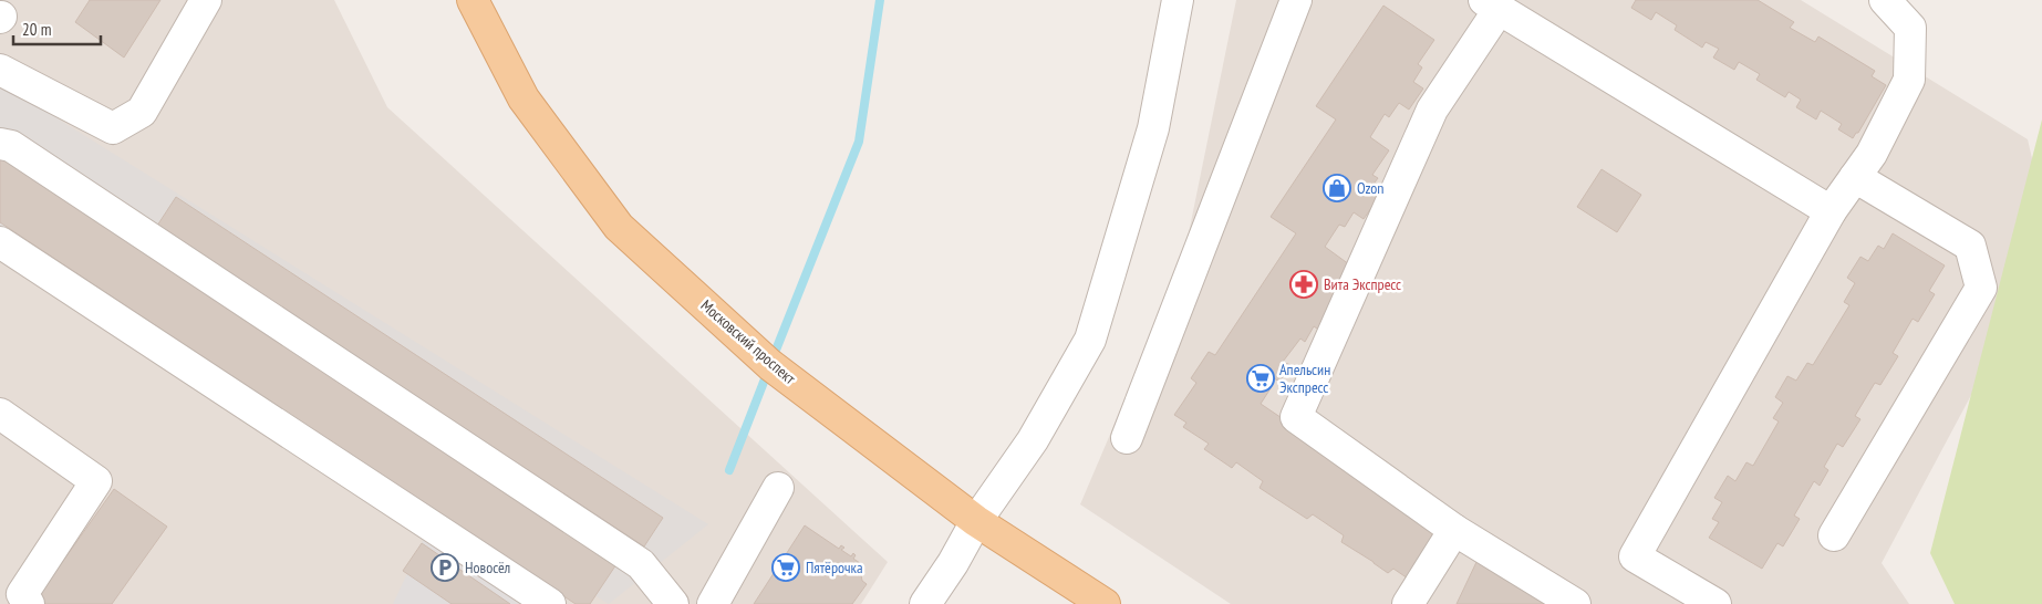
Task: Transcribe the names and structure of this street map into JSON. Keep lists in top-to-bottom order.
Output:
{
  "streets": {
    "main road": ["Московский проспект"]
  },
  "places": {
    "shop": ["Ozon"],
    "pharmacy": ["Вита Экспресс"],
    "supermarket": ["Апельсин Экспресс", "Пятёрочка"],
    "parking": ["Новосёл"]
  },
  "scale_bar": "20 m"
}
